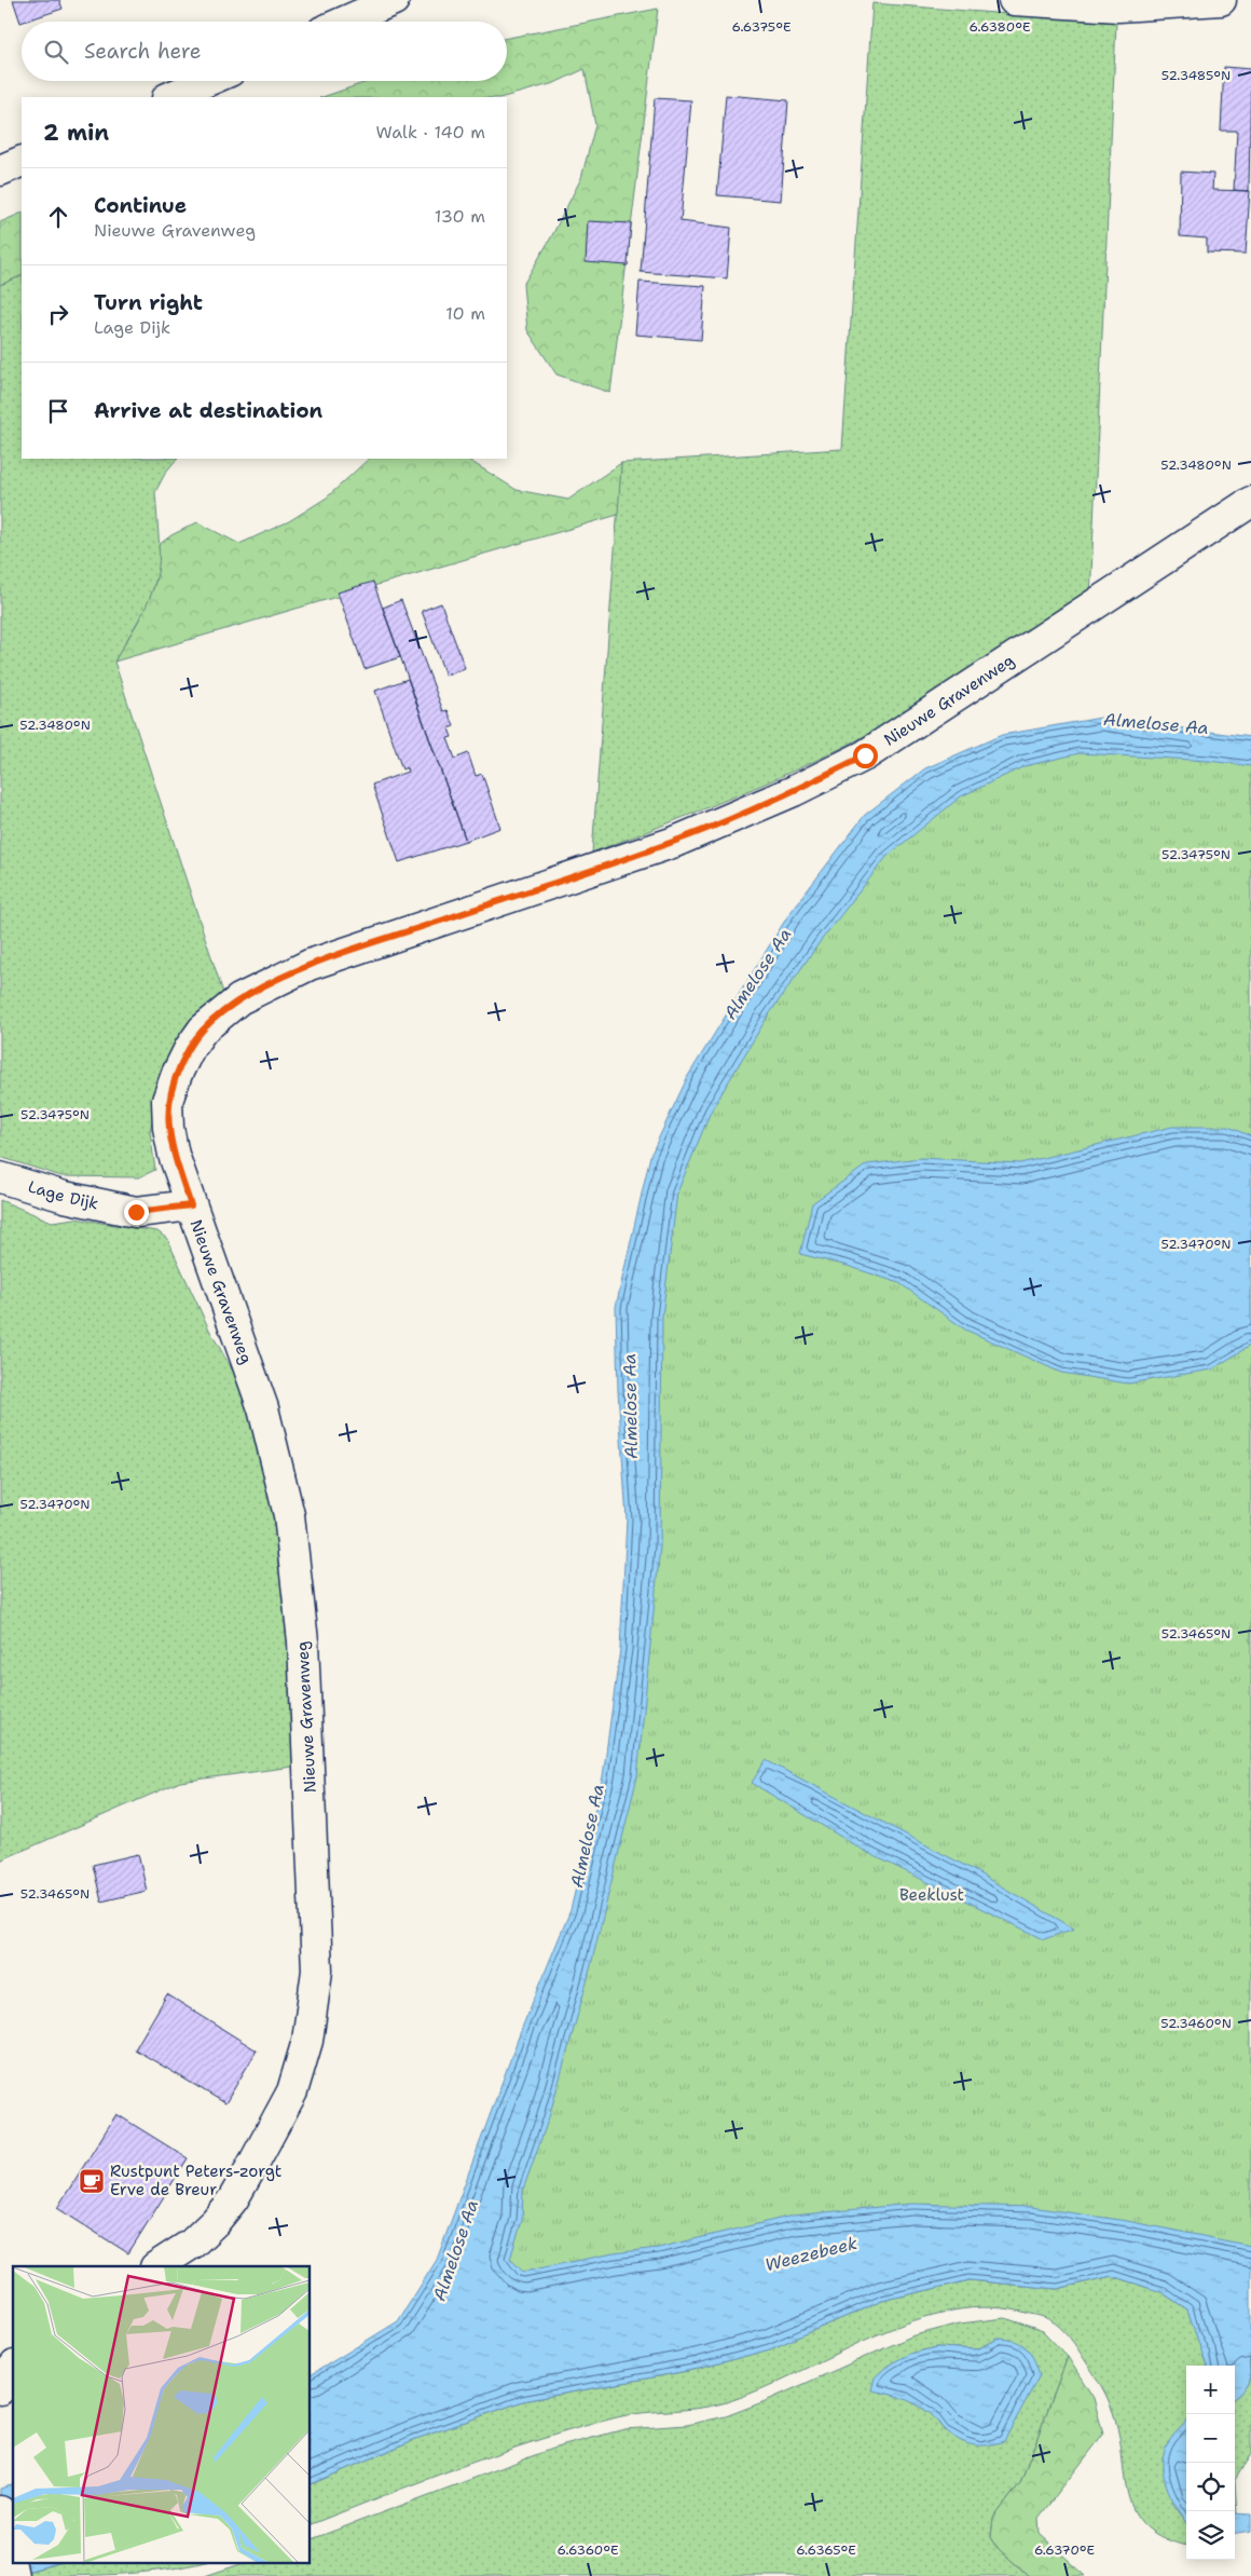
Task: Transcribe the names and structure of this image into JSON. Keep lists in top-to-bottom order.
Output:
{
  "streets": {
    "street": ["Nieuwe Gravenweg", "Lage Dijk"]
  },
  "crossings": [
    ["Nieuwe Gravenweg", "Lage Dijk"]
  ],
  "water": ["Almelose Aa", "Weezebeek"],
  "parks": ["Beeklust"],
  "places": {
    "cafe": ["Rustpunt Peters-zorgt Erve de Breur"]
  },
  "page": {
    "search": "Search here",
    "heading": ["2 min", "Walk · 140 m"],
    "list": [
      ["Continue", "Nieuwe Gravenweg", "130 m"],
      ["Turn right", "Lage Dijk", "10 m"],
      "Arrive at destination"
    ],
    "map_buttons": ["+", "−"]
  },
  "coordinates": [
    "6.6375°E",
    "6.6380°E",
    "52.3485°N",
    "52.3480°N",
    "52.3475°N",
    "52.3470°N",
    "52.3465°N",
    "52.3460°N",
    "6.6360°E",
    "6.6365°E",
    "6.6370°E"
  ]
}
